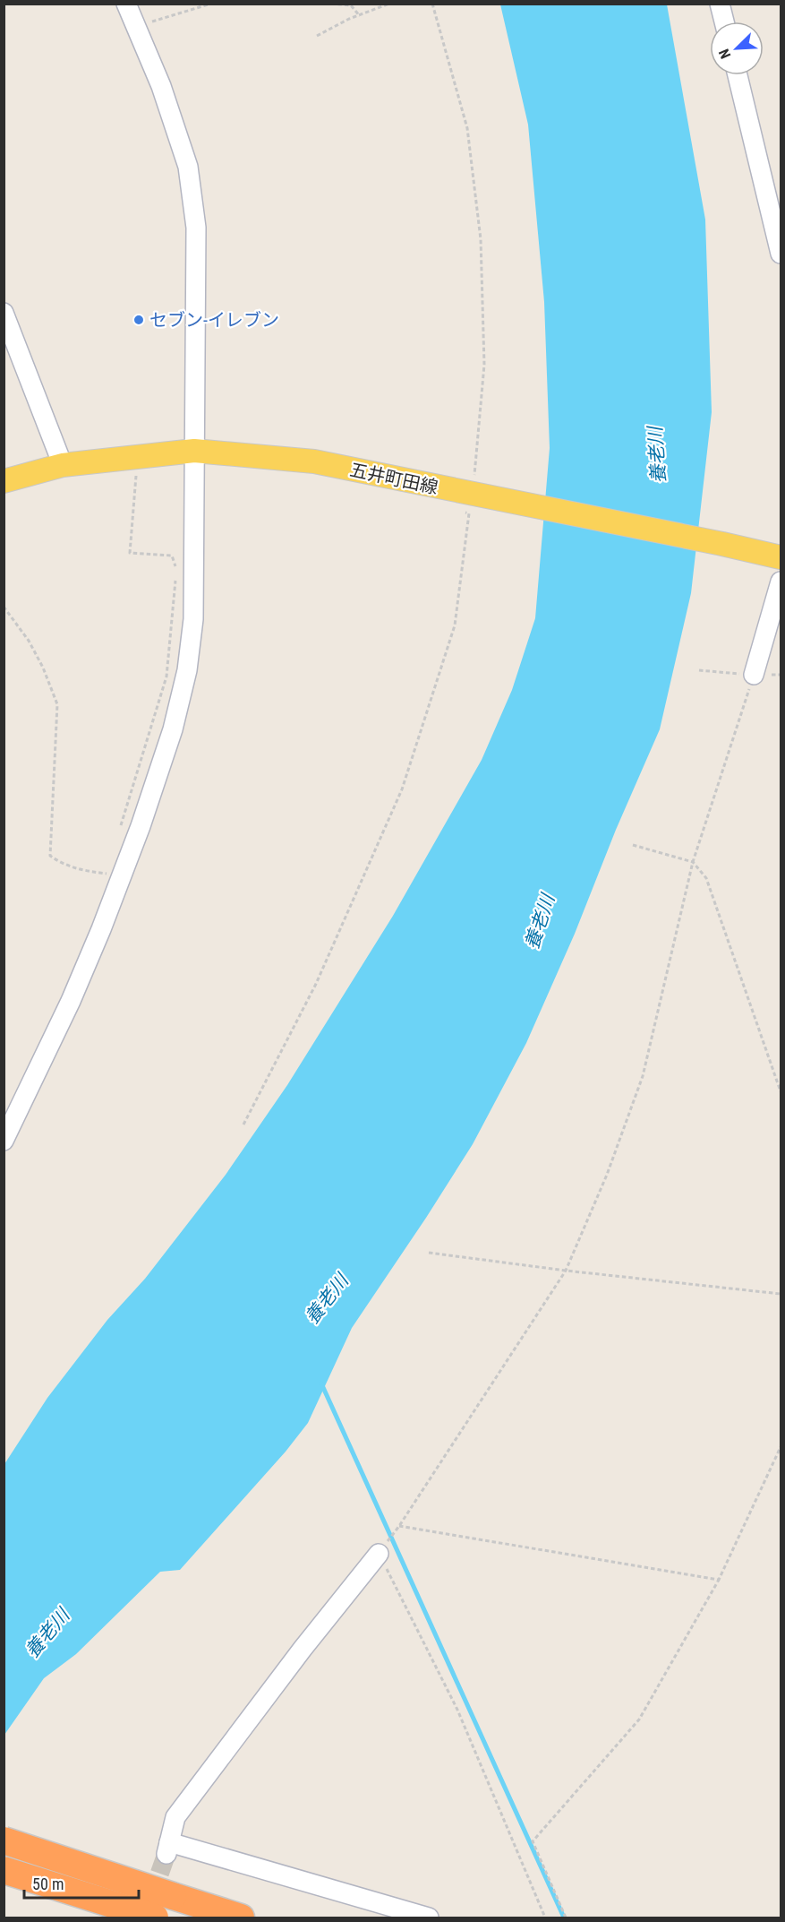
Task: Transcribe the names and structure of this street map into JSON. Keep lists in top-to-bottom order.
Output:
{
  "streets": {
    "main road": ["五井町田線"]
  },
  "water": ["養老川"],
  "places": ["セブン-イレブン"],
  "scale_bar": "50 m",
  "north": "bottom left"
}
